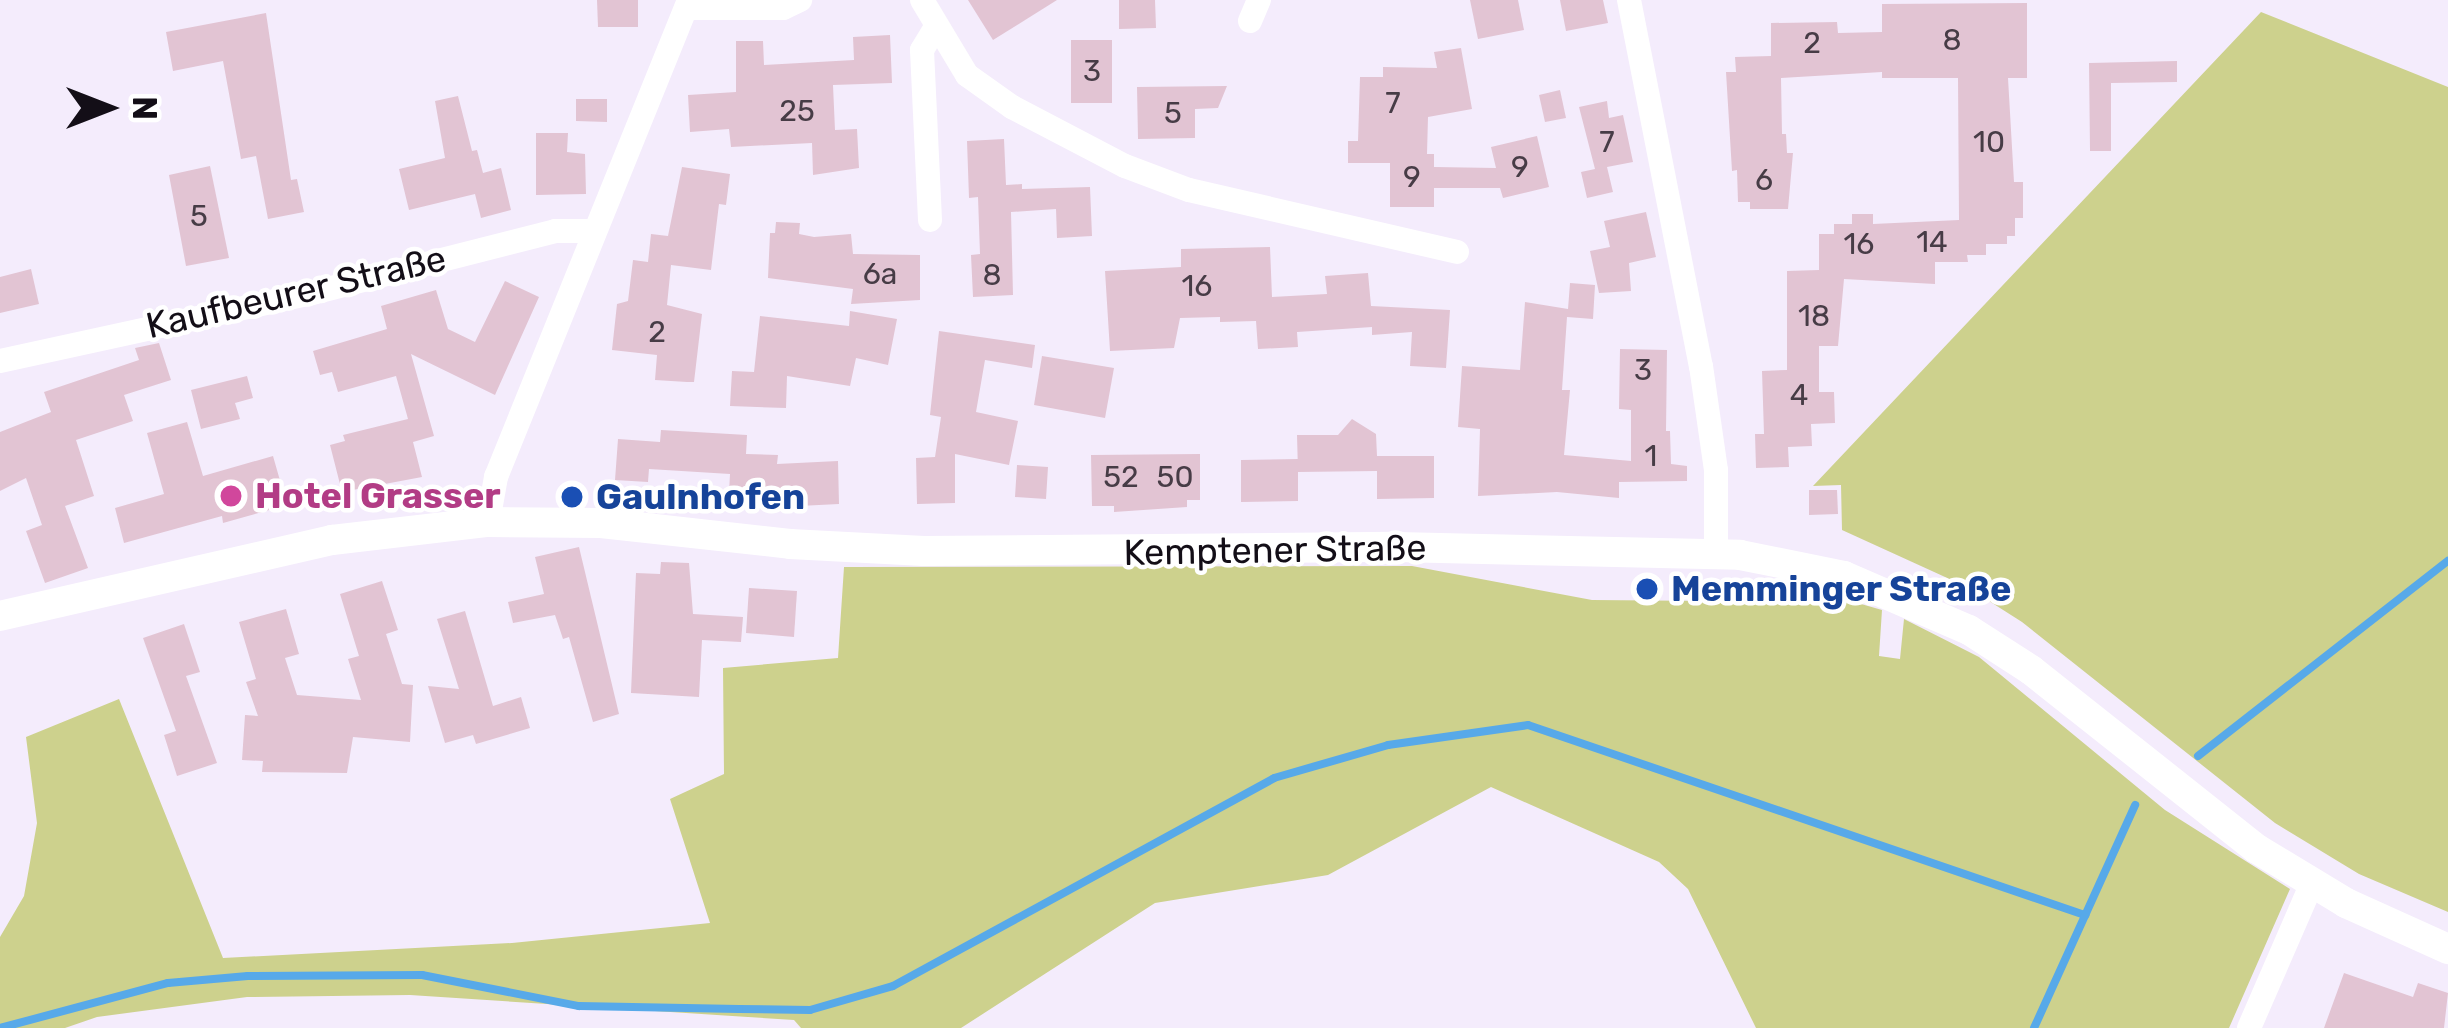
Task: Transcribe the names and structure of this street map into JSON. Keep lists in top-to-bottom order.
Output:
{
  "streets": {
    "street": ["Kaufbeurer Straße", "Kemptener Straße"]
  },
  "places": ["Hotel Grasser", "Gaulnhofen", "Memminger Straße"],
  "house_numbers": [
    "8",
    "2",
    "3",
    "7",
    "25",
    "5",
    "7",
    "10",
    "9",
    "9",
    "6",
    "5",
    "14",
    "16",
    "6a",
    "8",
    "16",
    "18",
    "2",
    "3",
    "4",
    "1",
    "52",
    "50"
  ],
  "north": "right"
}
